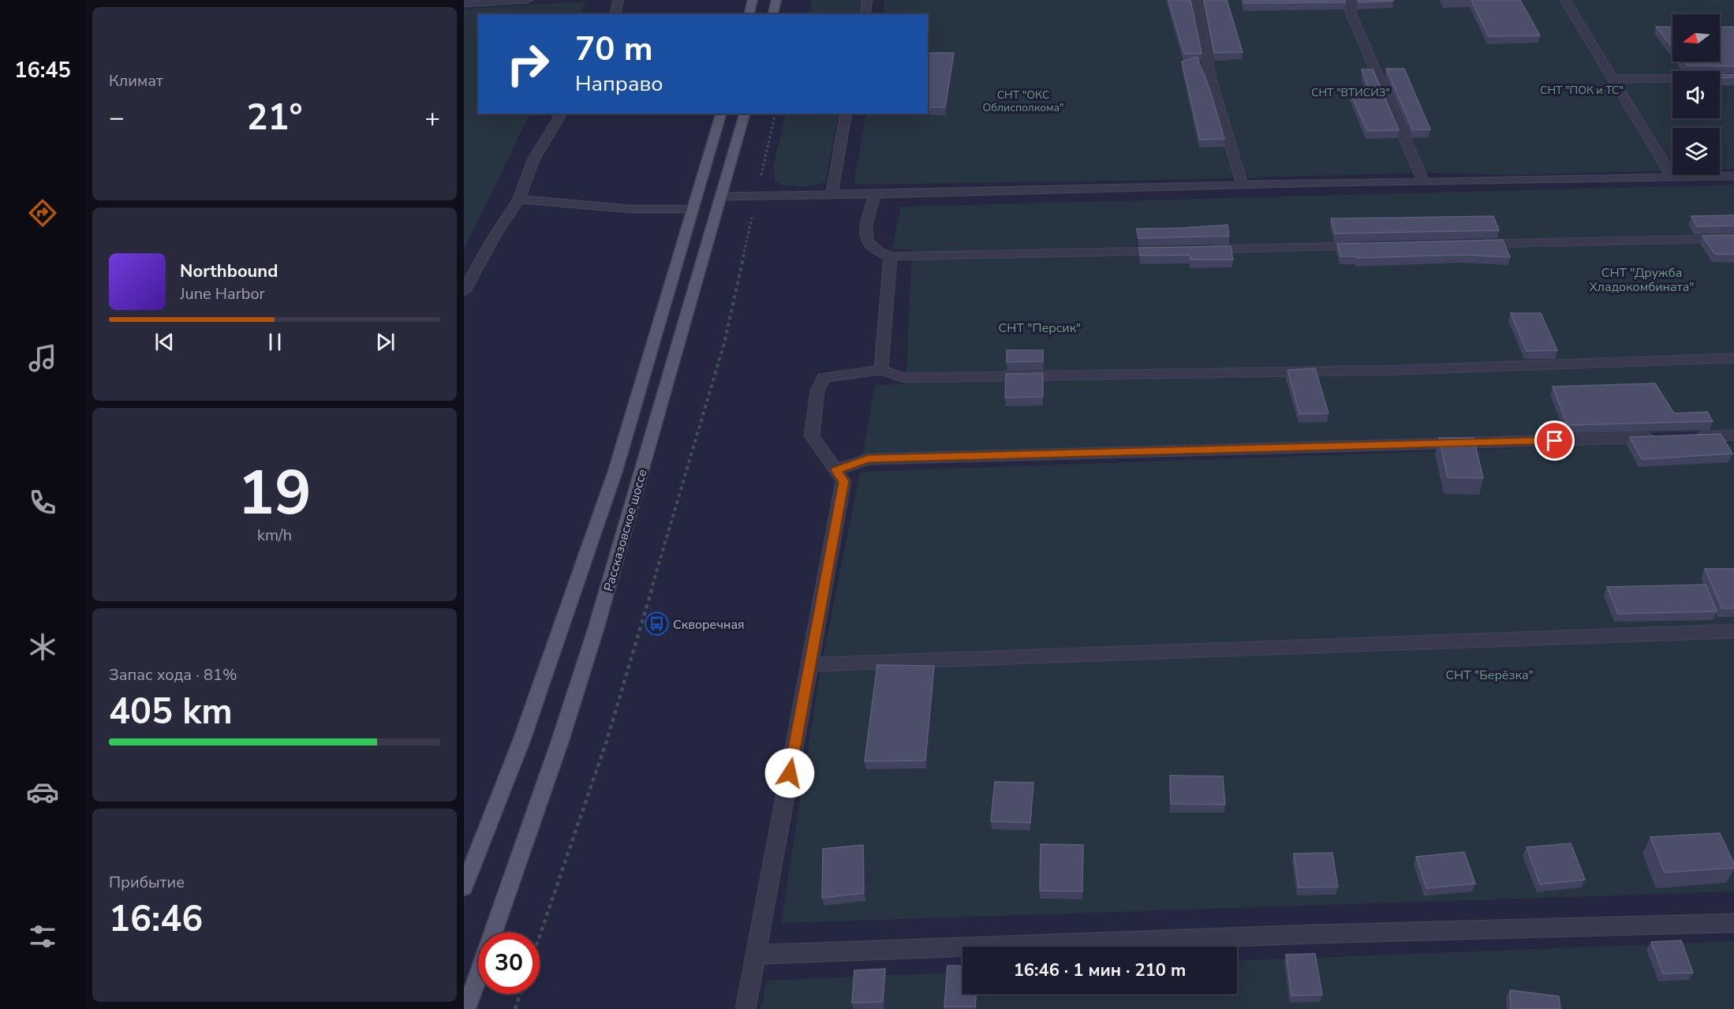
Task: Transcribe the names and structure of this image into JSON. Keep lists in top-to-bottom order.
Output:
{
  "streets": {
    "main road": ["Рассказовское шоссе"]
  },
  "parks": [
    "СНТ \"ПОК и ТС\"",
    "СНТ \"ВТИСИЗ\"",
    "СНТ \"ОКС Облисполкома\"",
    "СНТ \"Дружба Хладокомбината\"",
    "СНТ \"Персик\"",
    "СНТ \"Берёзка\""
  ],
  "places": {
    "bus stop": ["Скворечная"]
  },
  "north": "left",
  "page": {
    "tabs": "16:45",
    "tile": [
      "Климат",
      ["19", "km/h"],
      ["Запас хода · 81%", "405 km"],
      ["Прибытие", "16:46"]
    ],
    "turn": ["70 m", "Направо"],
    "heat": ["−", "21°", "+"],
    "song": ["Northbound", "June Harbor"],
    "limit": "30",
    "trip": "16:46 · 1 мин · 210 m"
  }
}
